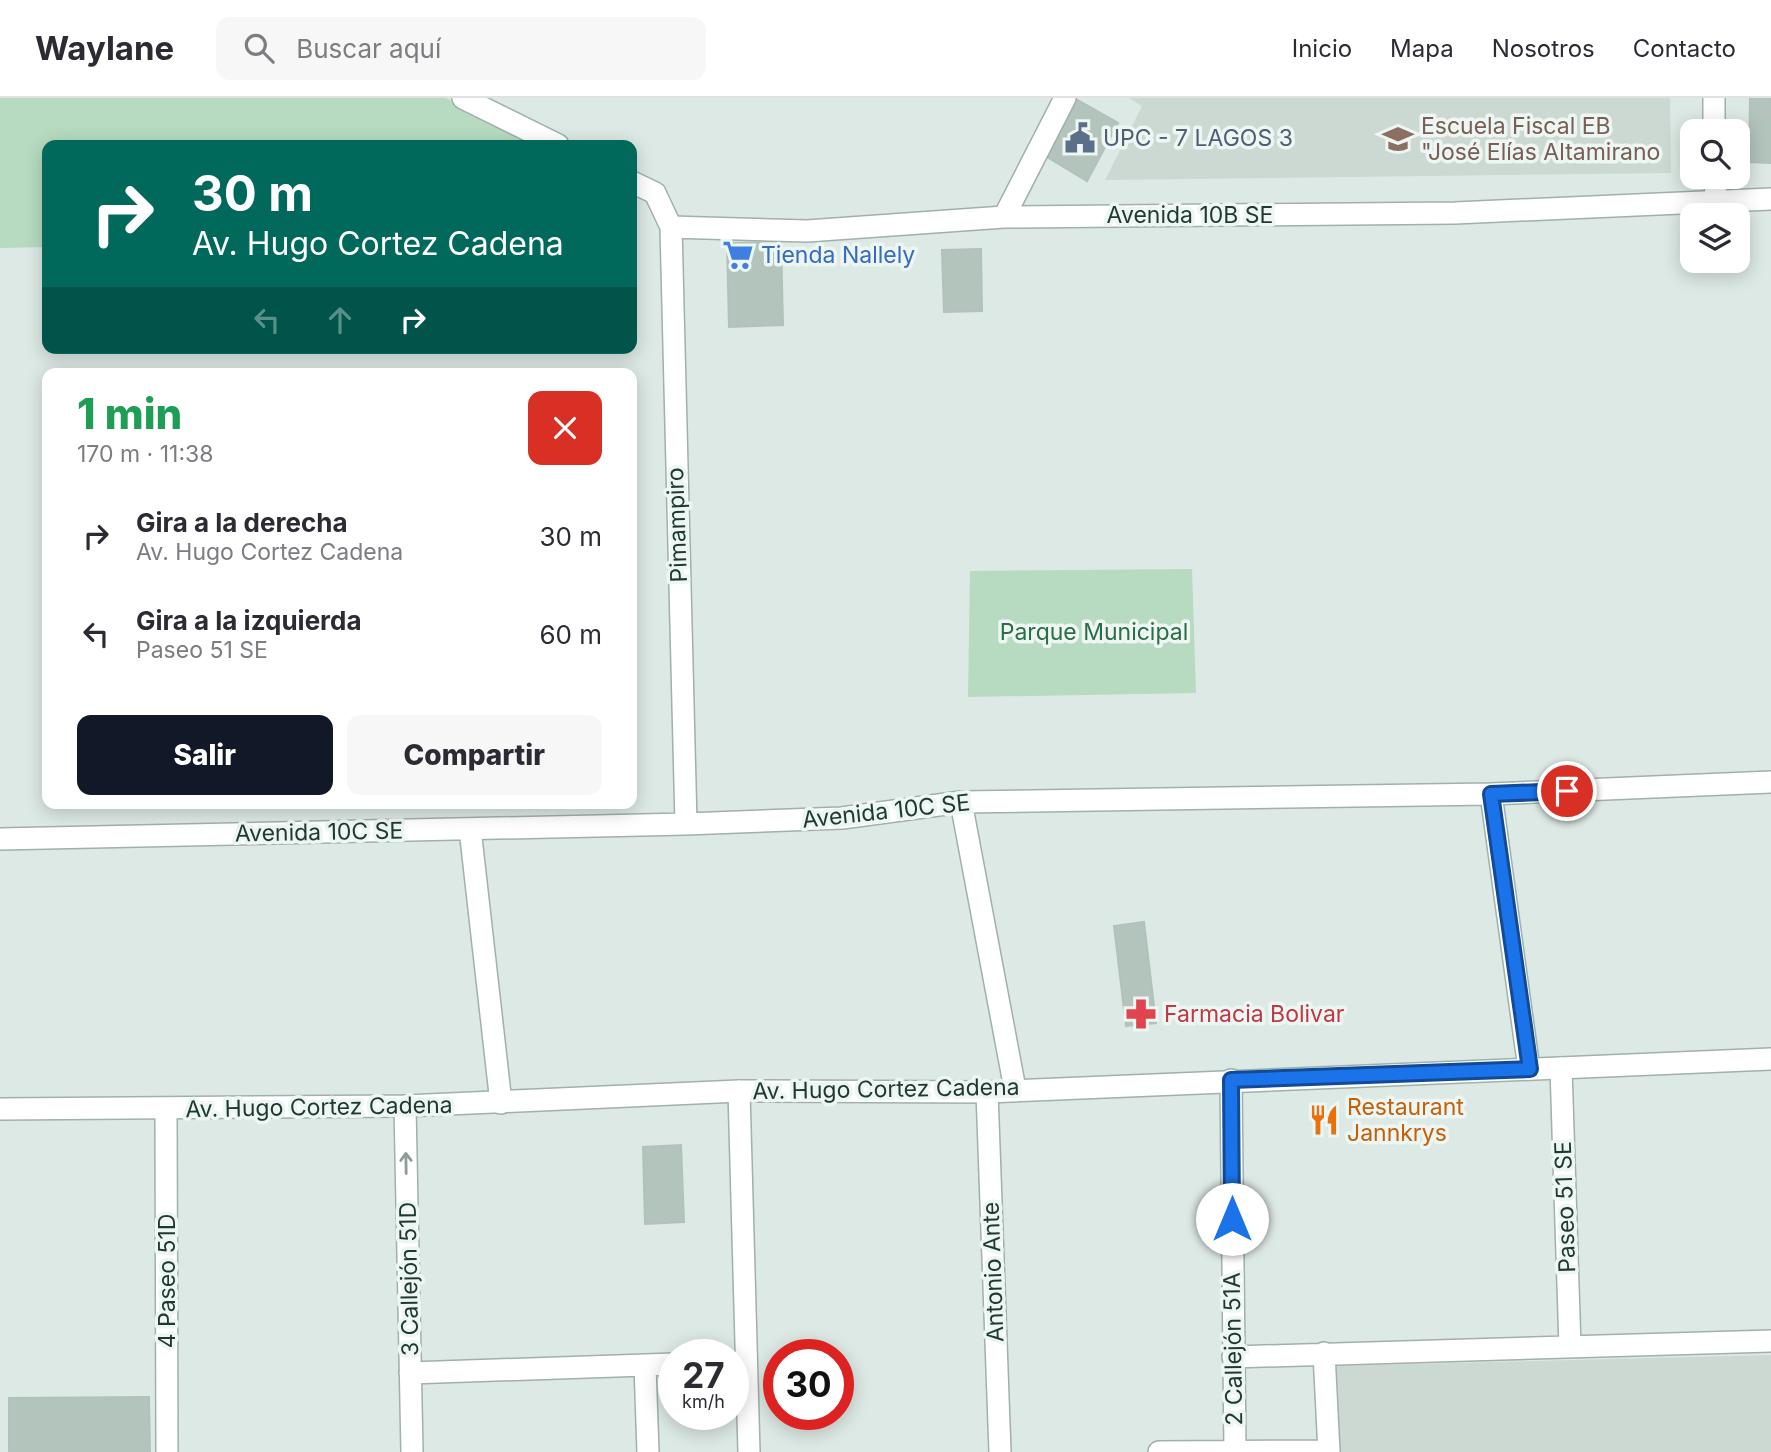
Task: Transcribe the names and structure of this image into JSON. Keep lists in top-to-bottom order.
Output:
{
  "streets": {
    "street": [
      "Avenida 10B SE",
      "Pimampiro",
      "Avenida 10C SE",
      "Av. Hugo Cortez Cadena",
      "Paseo 51 SE",
      "Antonio Ante",
      "3 Callejón 51D",
      "4 Paseo 51D",
      "2 Callejón 51A"
    ]
  },
  "crossings": [
    ["Avenida 10B SE", "Pimampiro"],
    ["Pimampiro", "Avenida 10C SE"],
    ["Av. Hugo Cortez Cadena", "Paseo 51 SE"],
    ["Av. Hugo Cortez Cadena", "Antonio Ante"],
    ["Av. Hugo Cortez Cadena", "3 Callejón 51D"],
    ["Av. Hugo Cortez Cadena", "4 Paseo 51D"],
    ["Av. Hugo Cortez Cadena", "2 Callejón 51A"]
  ],
  "one_way": ["3 Callejón 51D"],
  "parks": ["Parque Municipal"],
  "places": {
    "public building": ["UPC - 7 LAGOS 3"],
    "school or university": ["Escuela Fiscal EB \"José Elías Altamirano"],
    "supermarket": ["Tienda Nallely"],
    "pharmacy": ["Farmacia Bolivar"],
    "restaurant": ["Restaurant Jannkrys"]
  },
  "page": {
    "header": "Waylane",
    "search": "Buscar aquí",
    "nav": [
      "Inicio",
      "Mapa",
      "Nosotros",
      "Contacto"
    ],
    "turn": ["30 m", "Av. Hugo Cortez Cadena"],
    "heading": ["1 min", "170 m · 11:38"],
    "list": [
      {
        "name": "Gira a la derecha",
        "note": "Av. Hugo Cortez Cadena",
        "value": "30 m"
      },
      {
        "name": "Gira a la izquierda",
        "note": "Paseo 51 SE",
        "value": "60 m"
      }
    ],
    "buttons": ["Salir", "Compartir"],
    "speed": "27 km/h",
    "limit": "30"
  }
}
